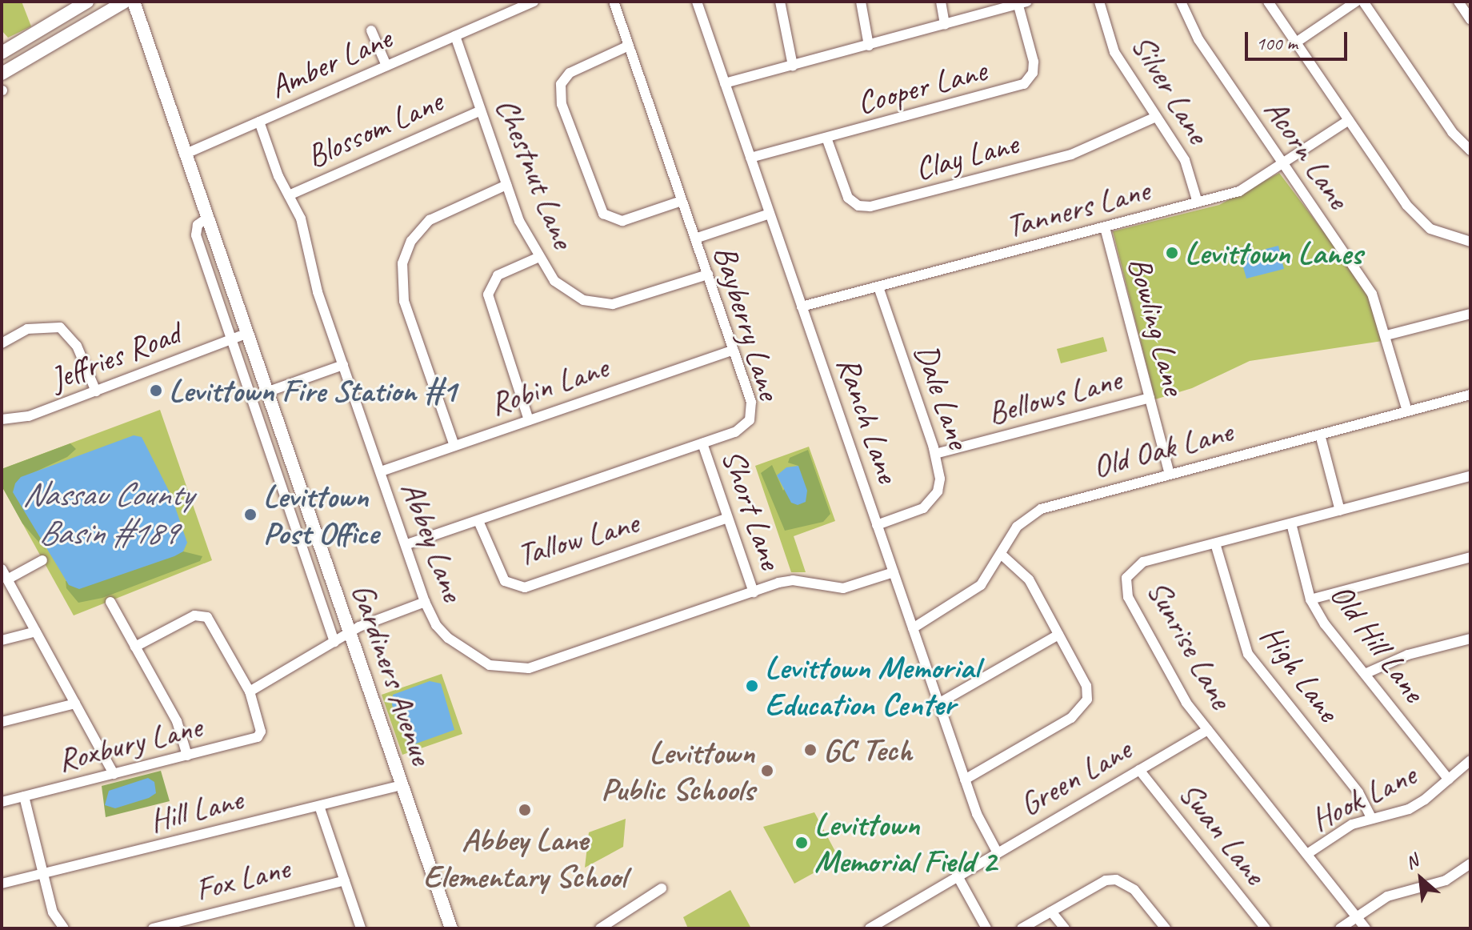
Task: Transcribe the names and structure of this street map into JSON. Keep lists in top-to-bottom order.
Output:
{
  "streets": {
    "main road": ["Gardiners Avenue"],
    "street": [
      "Amber Lane",
      "Cooper Lane",
      "Silver Lane",
      "Blossom Lane",
      "Acorn Lane",
      "Clay Lane",
      "Chestnut Lane",
      "Tanners Lane",
      "Bayberry Lane",
      "Bowling Lane",
      "Jeffries Road",
      "Robin Lane",
      "Dale Lane",
      "Bellows Lane",
      "Ranch Lane",
      "Old Oak Lane",
      "Short Lane",
      "Tallow Lane",
      "Abbey Lane",
      "Old Hill Lane",
      "Sunrise Lane",
      "High Lane",
      "Roxbury Lane",
      "Green Lane",
      "Hook Lane",
      "Hill Lane",
      "Swan Lane",
      "Fox Lane"
    ]
  },
  "crossings": [
    ["Amber Lane", "Chestnut Lane"],
    ["Amber Lane", "Abbey Lane"],
    ["Amber Lane", "Gardiners Avenue"],
    ["Cooper Lane", "Clay Lane"],
    ["Cooper Lane", "Ranch Lane"],
    ["Silver Lane", "Clay Lane"],
    ["Silver Lane", "Tanners Lane"],
    ["Blossom Lane", "Chestnut Lane"],
    ["Blossom Lane", "Abbey Lane"],
    ["Acorn Lane", "Tanners Lane"],
    ["Acorn Lane", "Old Oak Lane"],
    ["Chestnut Lane", "Bayberry Lane"],
    ["Tanners Lane", "Bowling Lane"],
    ["Tanners Lane", "Dale Lane"],
    ["Tanners Lane", "Ranch Lane"],
    ["Bayberry Lane", "Robin Lane"],
    ["Bayberry Lane", "Short Lane"],
    ["Bayberry Lane", "Tallow Lane"],
    ["Bayberry Lane", "Abbey Lane"],
    ["Bowling Lane", "Bellows Lane"],
    ["Bowling Lane", "Old Oak Lane"],
    ["Jeffries Road", "Gardiners Avenue"],
    ["Robin Lane", "Abbey Lane"],
    ["Dale Lane", "Bellows Lane"],
    ["Dale Lane", "Ranch Lane"],
    ["Ranch Lane", "Old Oak Lane"],
    ["Ranch Lane", "Abbey Lane"],
    ["Ranch Lane", "Green Lane"],
    ["Short Lane", "Tallow Lane"],
    ["Short Lane", "Abbey Lane"],
    ["Old Hill Lane", "Sunrise Lane"],
    ["Old Hill Lane", "Hook Lane"],
    ["Sunrise Lane", "High Lane"],
    ["Sunrise Lane", "Green Lane"],
    ["Sunrise Lane", "Hook Lane"],
    ["High Lane", "Hook Lane"],
    ["Gardiners Avenue", "Hill Lane"],
    ["Green Lane", "Swan Lane"]
  ],
  "water": ["Nassau County Basin #189"],
  "places": [
    "Levittown Lanes",
    "Levittown Fire Station #1",
    "Levittown Post Office",
    "Levittown Memorial Education Center",
    "GC Tech",
    "Levittown Public Schools",
    "Abbey Lane Elementary School",
    "Levittown Memorial Field 2"
  ],
  "scale_bar": "100 m",
  "north": "top left"
}
